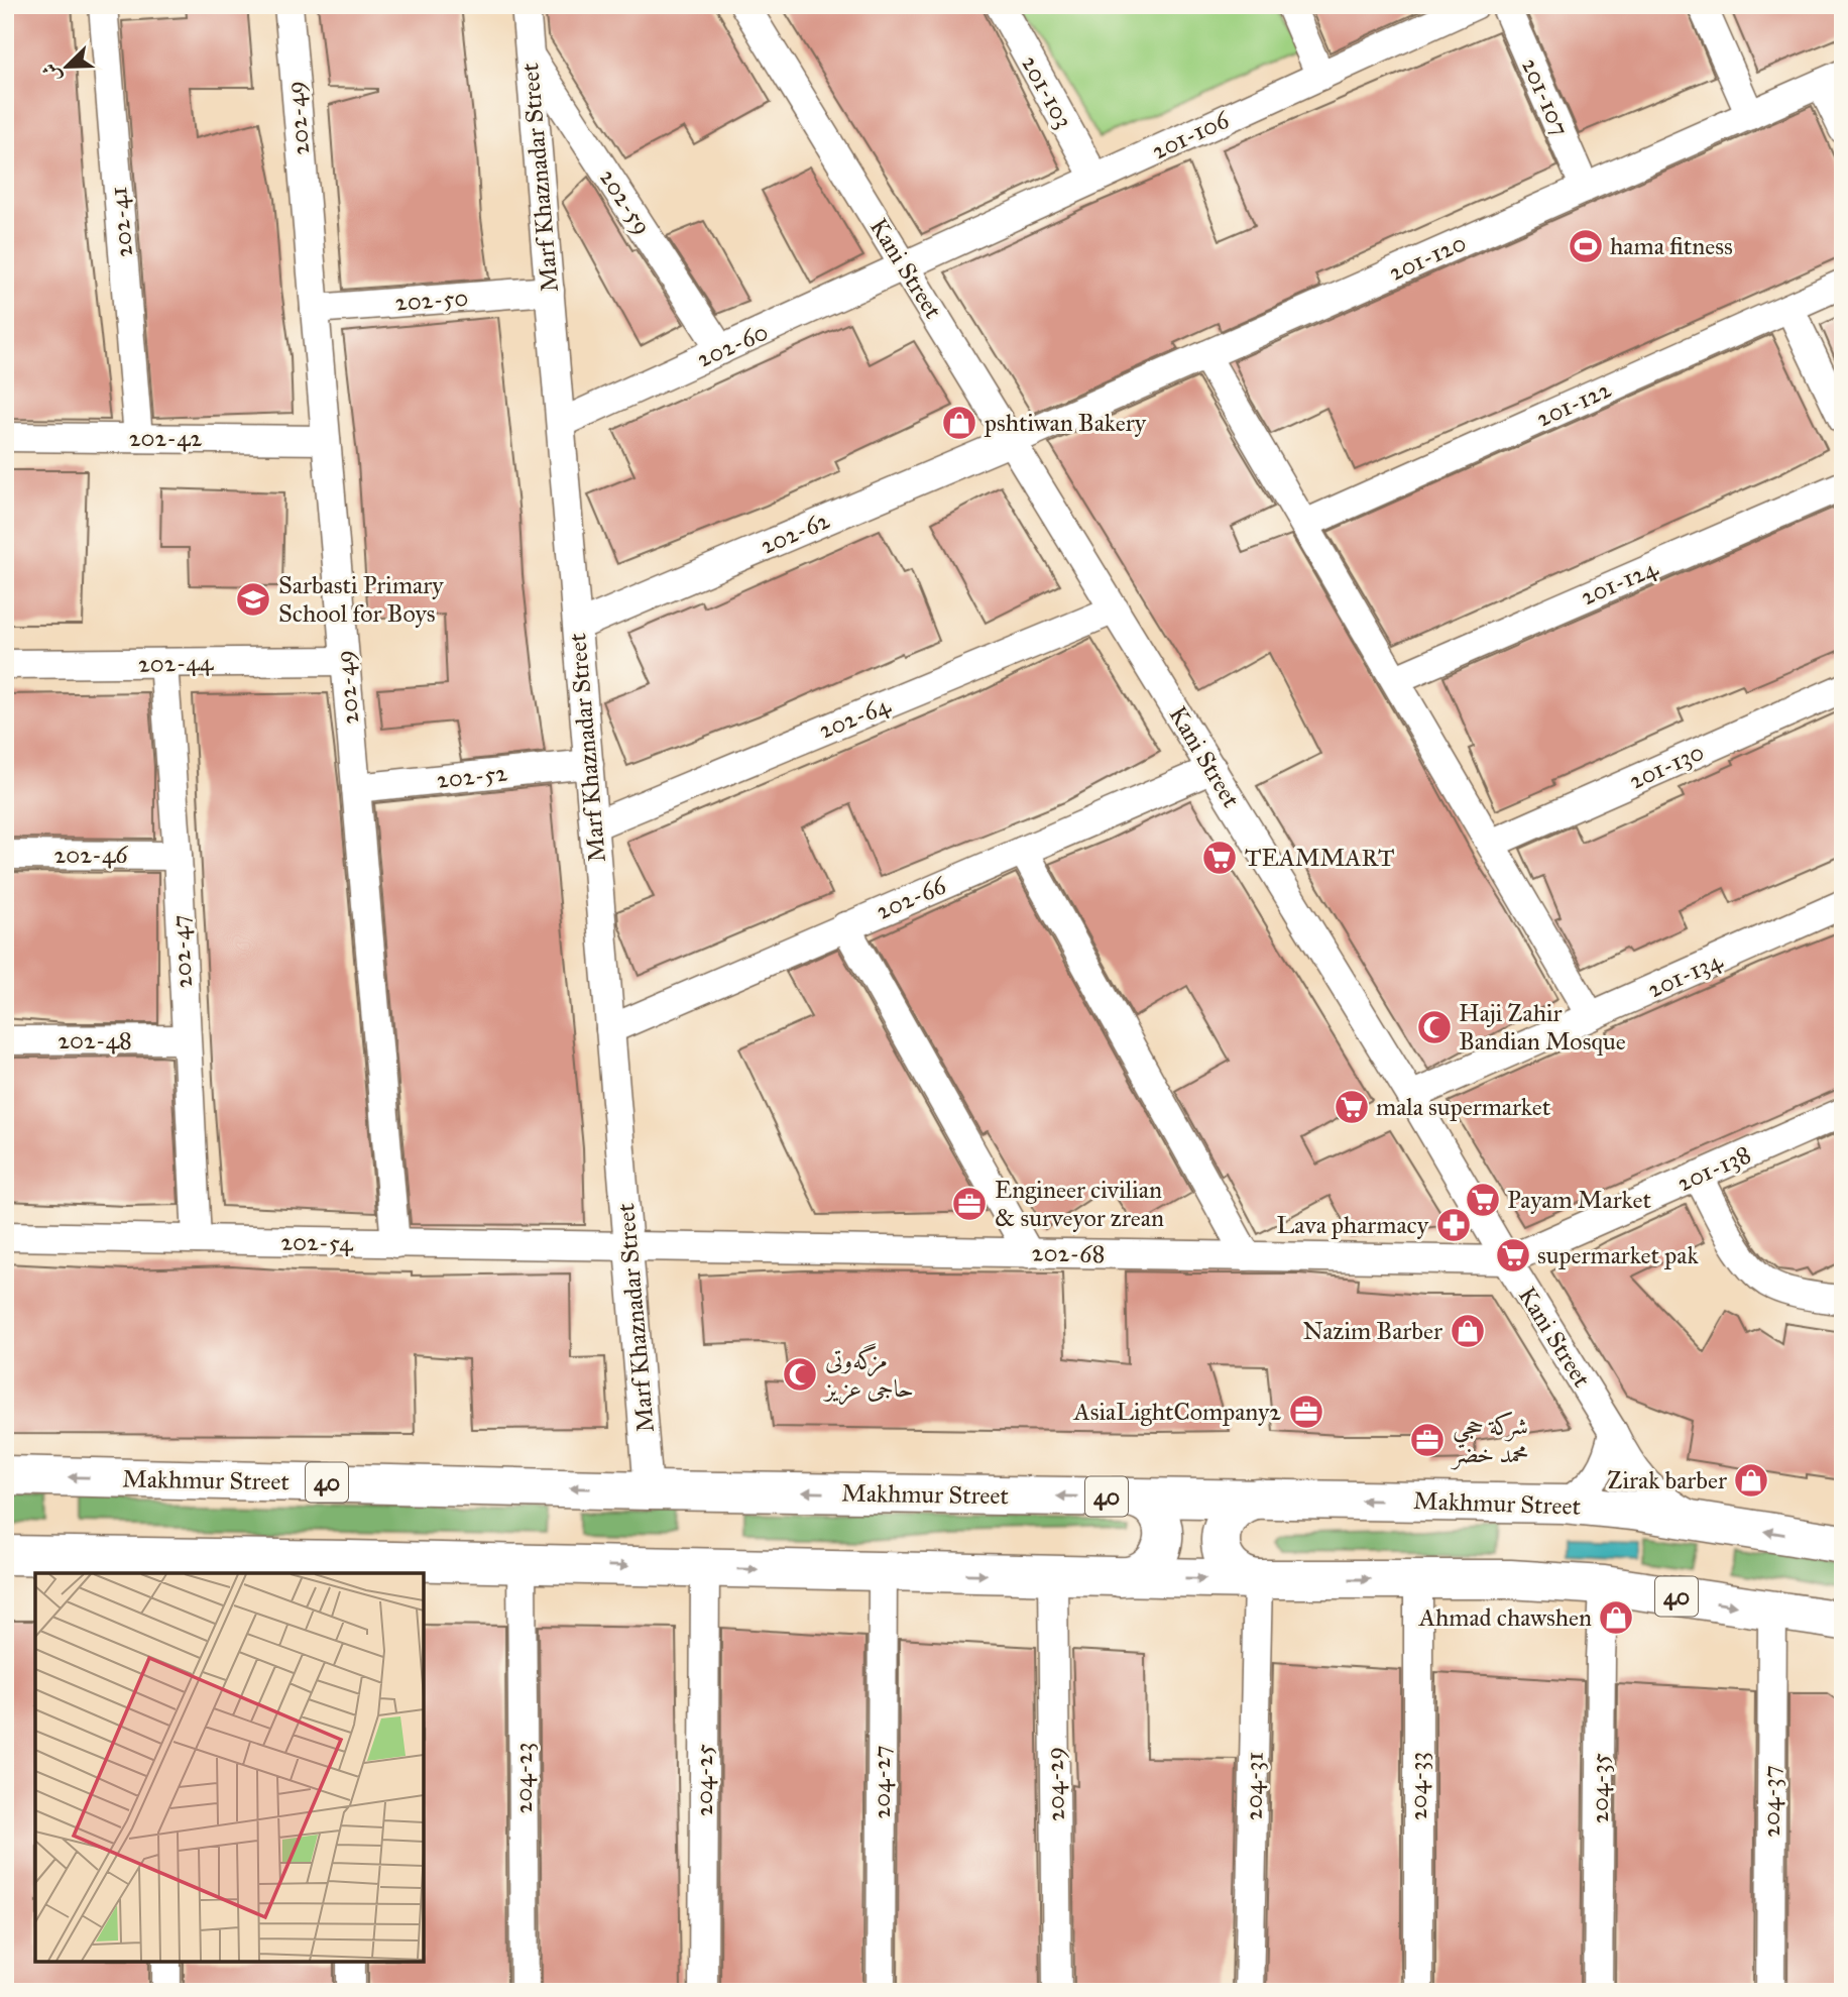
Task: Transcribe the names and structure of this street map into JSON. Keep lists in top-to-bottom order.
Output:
{
  "streets": {
    "highway": ["Makhmur Street", "40"],
    "street": [
      "201-103",
      "201-107",
      "202-49",
      "201-106",
      "Marf Khaznadar Street",
      "202-59",
      "202-41",
      "201-120",
      "Kani Street",
      "202-50",
      "202-60",
      "201-122",
      "202-42",
      "202-62",
      "201-124",
      "202-44",
      "202-64",
      "201-130",
      "202-52",
      "202-46",
      "202-66",
      "202-47",
      "201-134",
      "202-48",
      "201-138",
      "202-54",
      "202-68",
      "204-23",
      "204-25",
      "204-27",
      "204-29",
      "204-31",
      "204-33",
      "204-35",
      "204-37"
    ]
  },
  "crossings": [
    ["201-103", "201-106"],
    ["201-107", "201-120"],
    ["202-49", "202-50"],
    ["202-49", "202-42"],
    ["202-49", "202-44"],
    ["202-49", "202-52"],
    ["202-49", "202-54"],
    ["201-106", "Kani Street"],
    ["201-106", "202-60"],
    ["Marf Khaznadar Street", "202-59"],
    ["Marf Khaznadar Street", "202-50"],
    ["Marf Khaznadar Street", "202-60"],
    ["Marf Khaznadar Street", "202-62"],
    ["Marf Khaznadar Street", "202-64"],
    ["Marf Khaznadar Street", "202-52"],
    ["Marf Khaznadar Street", "202-66"],
    ["Marf Khaznadar Street", "202-54"],
    ["Marf Khaznadar Street", "202-68"],
    ["Marf Khaznadar Street", "Makhmur Street"],
    ["202-59", "202-60"],
    ["202-41", "202-42"],
    ["201-120", "Kani Street"],
    ["201-120", "202-62"],
    ["Kani Street", "202-60"],
    ["Kani Street", "202-62"],
    ["Kani Street", "202-64"],
    ["Kani Street", "202-66"],
    ["Kani Street", "201-134"],
    ["Kani Street", "201-138"],
    ["Kani Street", "202-68"],
    ["Kani Street", "Makhmur Street"],
    ["202-44", "202-47"],
    ["202-46", "202-47"],
    ["202-47", "202-48"],
    ["202-47", "202-54"],
    ["201-138", "202-68"],
    ["202-54", "202-68"],
    ["40", "204-23"],
    ["40", "204-25"],
    ["40", "204-27"],
    ["40", "204-29"],
    ["40", "204-31"],
    ["40", "204-33"],
    ["40", "204-35"],
    ["40", "204-37"]
  ],
  "places": {
    "sports": ["hama fitness"],
    "shop": [
      "pshtiwan Bakery",
      "Nazim Barber",
      "Zirak barber",
      "Ahmad chawshen"
    ],
    "school or university": ["Sarbasti Primary School for Boys"],
    "supermarket": [
      "TEAMMART",
      "mala supermarket",
      "Payam Market",
      "supermarket pak"
    ],
    "mosque": ["Haji Zahir Bandian Mosque", "مزگەوتی حاجی عزیز"],
    "office": ["Engineer civilian & surveyor zrean", "AsiaLightCompany2", "شركة حجي محمد خضر"],
    "pharmacy": ["Lava pharmacy"]
  },
  "north": "bottom left"
}
